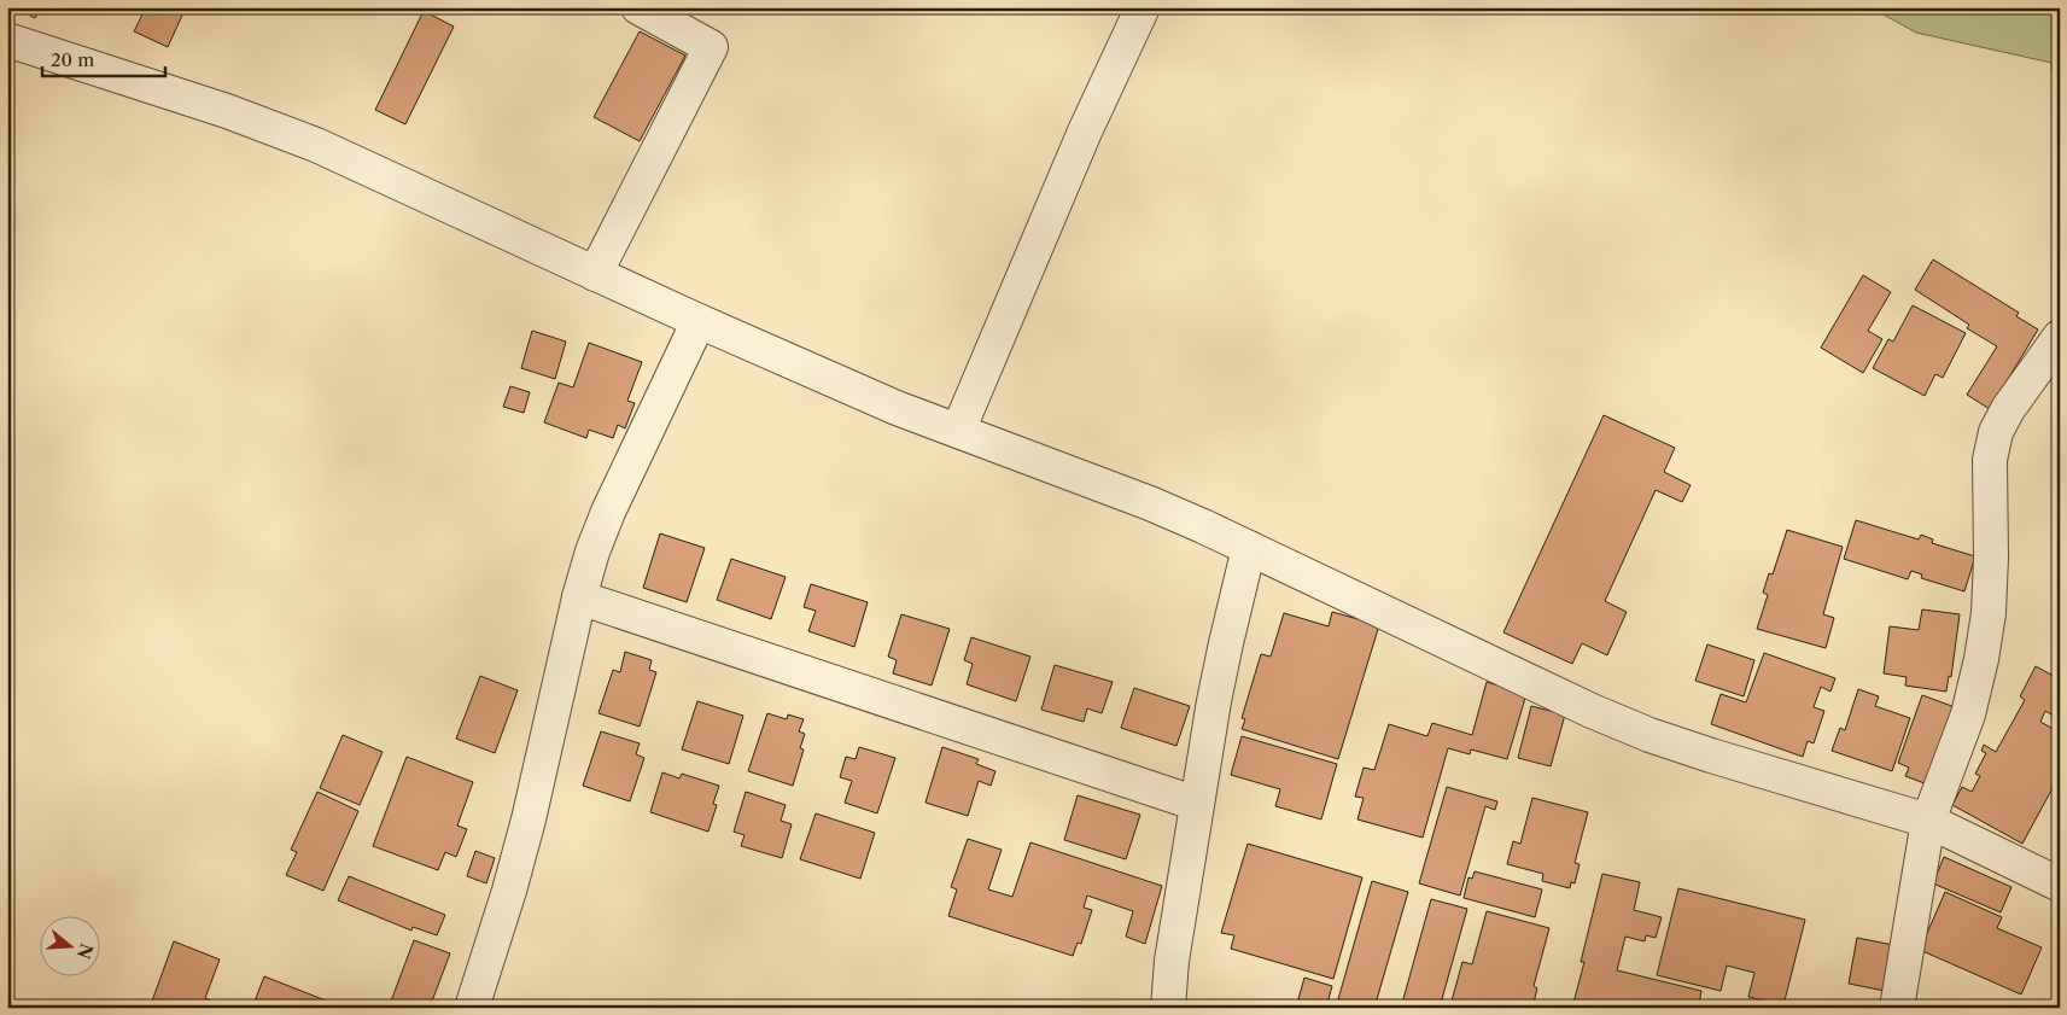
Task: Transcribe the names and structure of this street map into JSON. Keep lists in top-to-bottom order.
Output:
{
  "scale_bar": "20 m",
  "north": "right"
}
